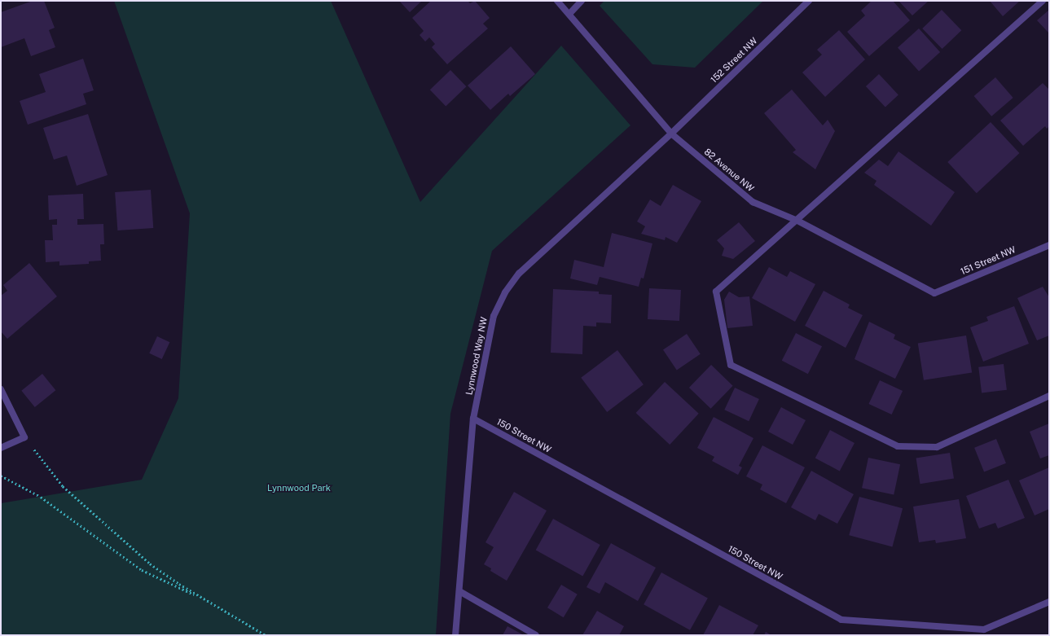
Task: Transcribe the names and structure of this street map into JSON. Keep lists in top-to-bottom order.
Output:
{
  "streets": {
    "street": [
      "152 Street NW",
      "82 Avenue NW",
      "151 Street NW",
      "Lynnwood Way NW",
      "150 Street NW"
    ]
  },
  "crossings": [
    ["152 Street NW", "82 Avenue NW"],
    ["152 Street NW", "Lynnwood Way NW"],
    ["82 Avenue NW", "151 Street NW"],
    ["82 Avenue NW", "Lynnwood Way NW"],
    ["Lynnwood Way NW", "150 Street NW"]
  ],
  "parks": ["Lynnwood Park"]
}
